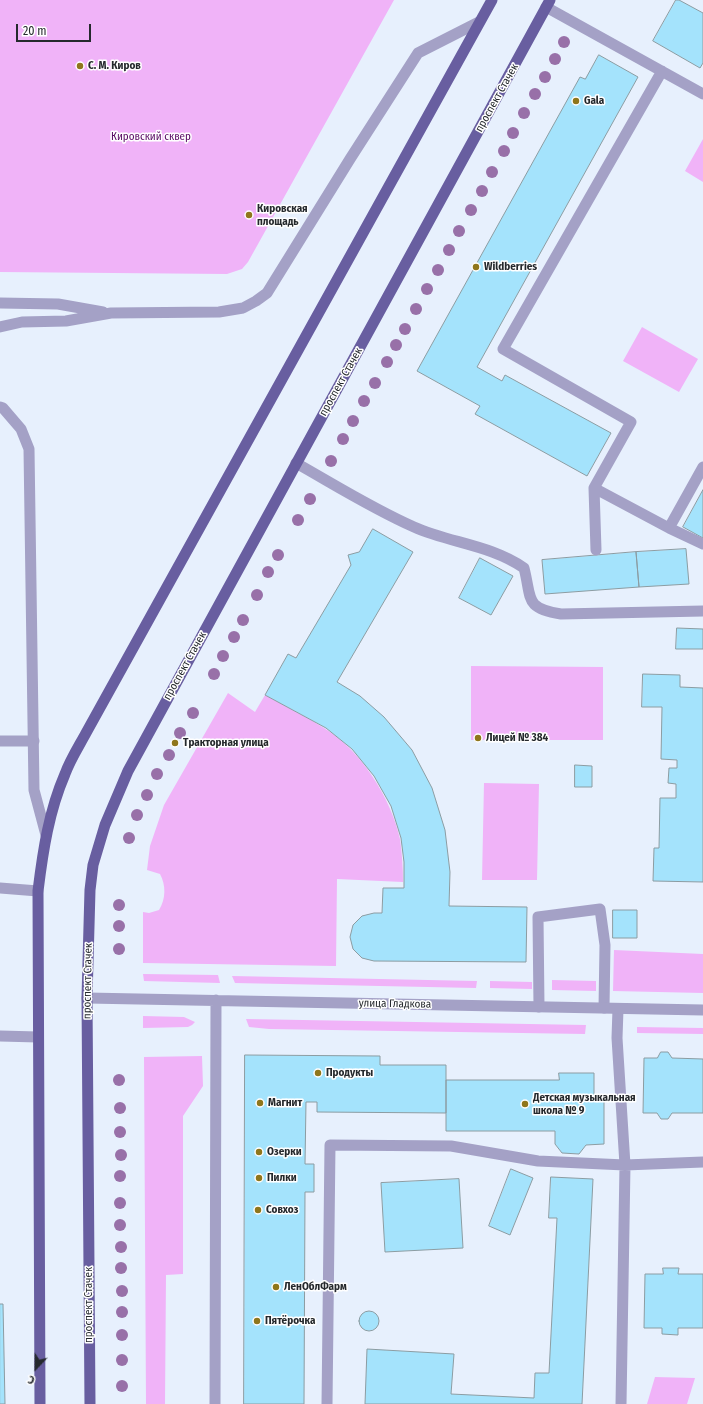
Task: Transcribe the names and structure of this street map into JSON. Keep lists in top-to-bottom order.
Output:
{
  "streets": {
    "main road": ["проспект Стачек"],
    "street": ["улица Гладкова"]
  },
  "crossings": [
    ["проспект Стачек", "улица Гладкова"]
  ],
  "parks": ["Кировский сквер"],
  "places": [
    "С. М. Киров",
    "Gala",
    "Кировская площадь",
    "Wildberries",
    "Лицей № 384",
    "Тракторная улица",
    "Продукты",
    "Магнит",
    "Детская музыкальная школа № 9",
    "Озерки",
    "Пилки",
    "Совхоз",
    "ЛенОблФарм",
    "Пятёрочка"
  ],
  "scale_bar": "20 m",
  "north": "bottom"
}
